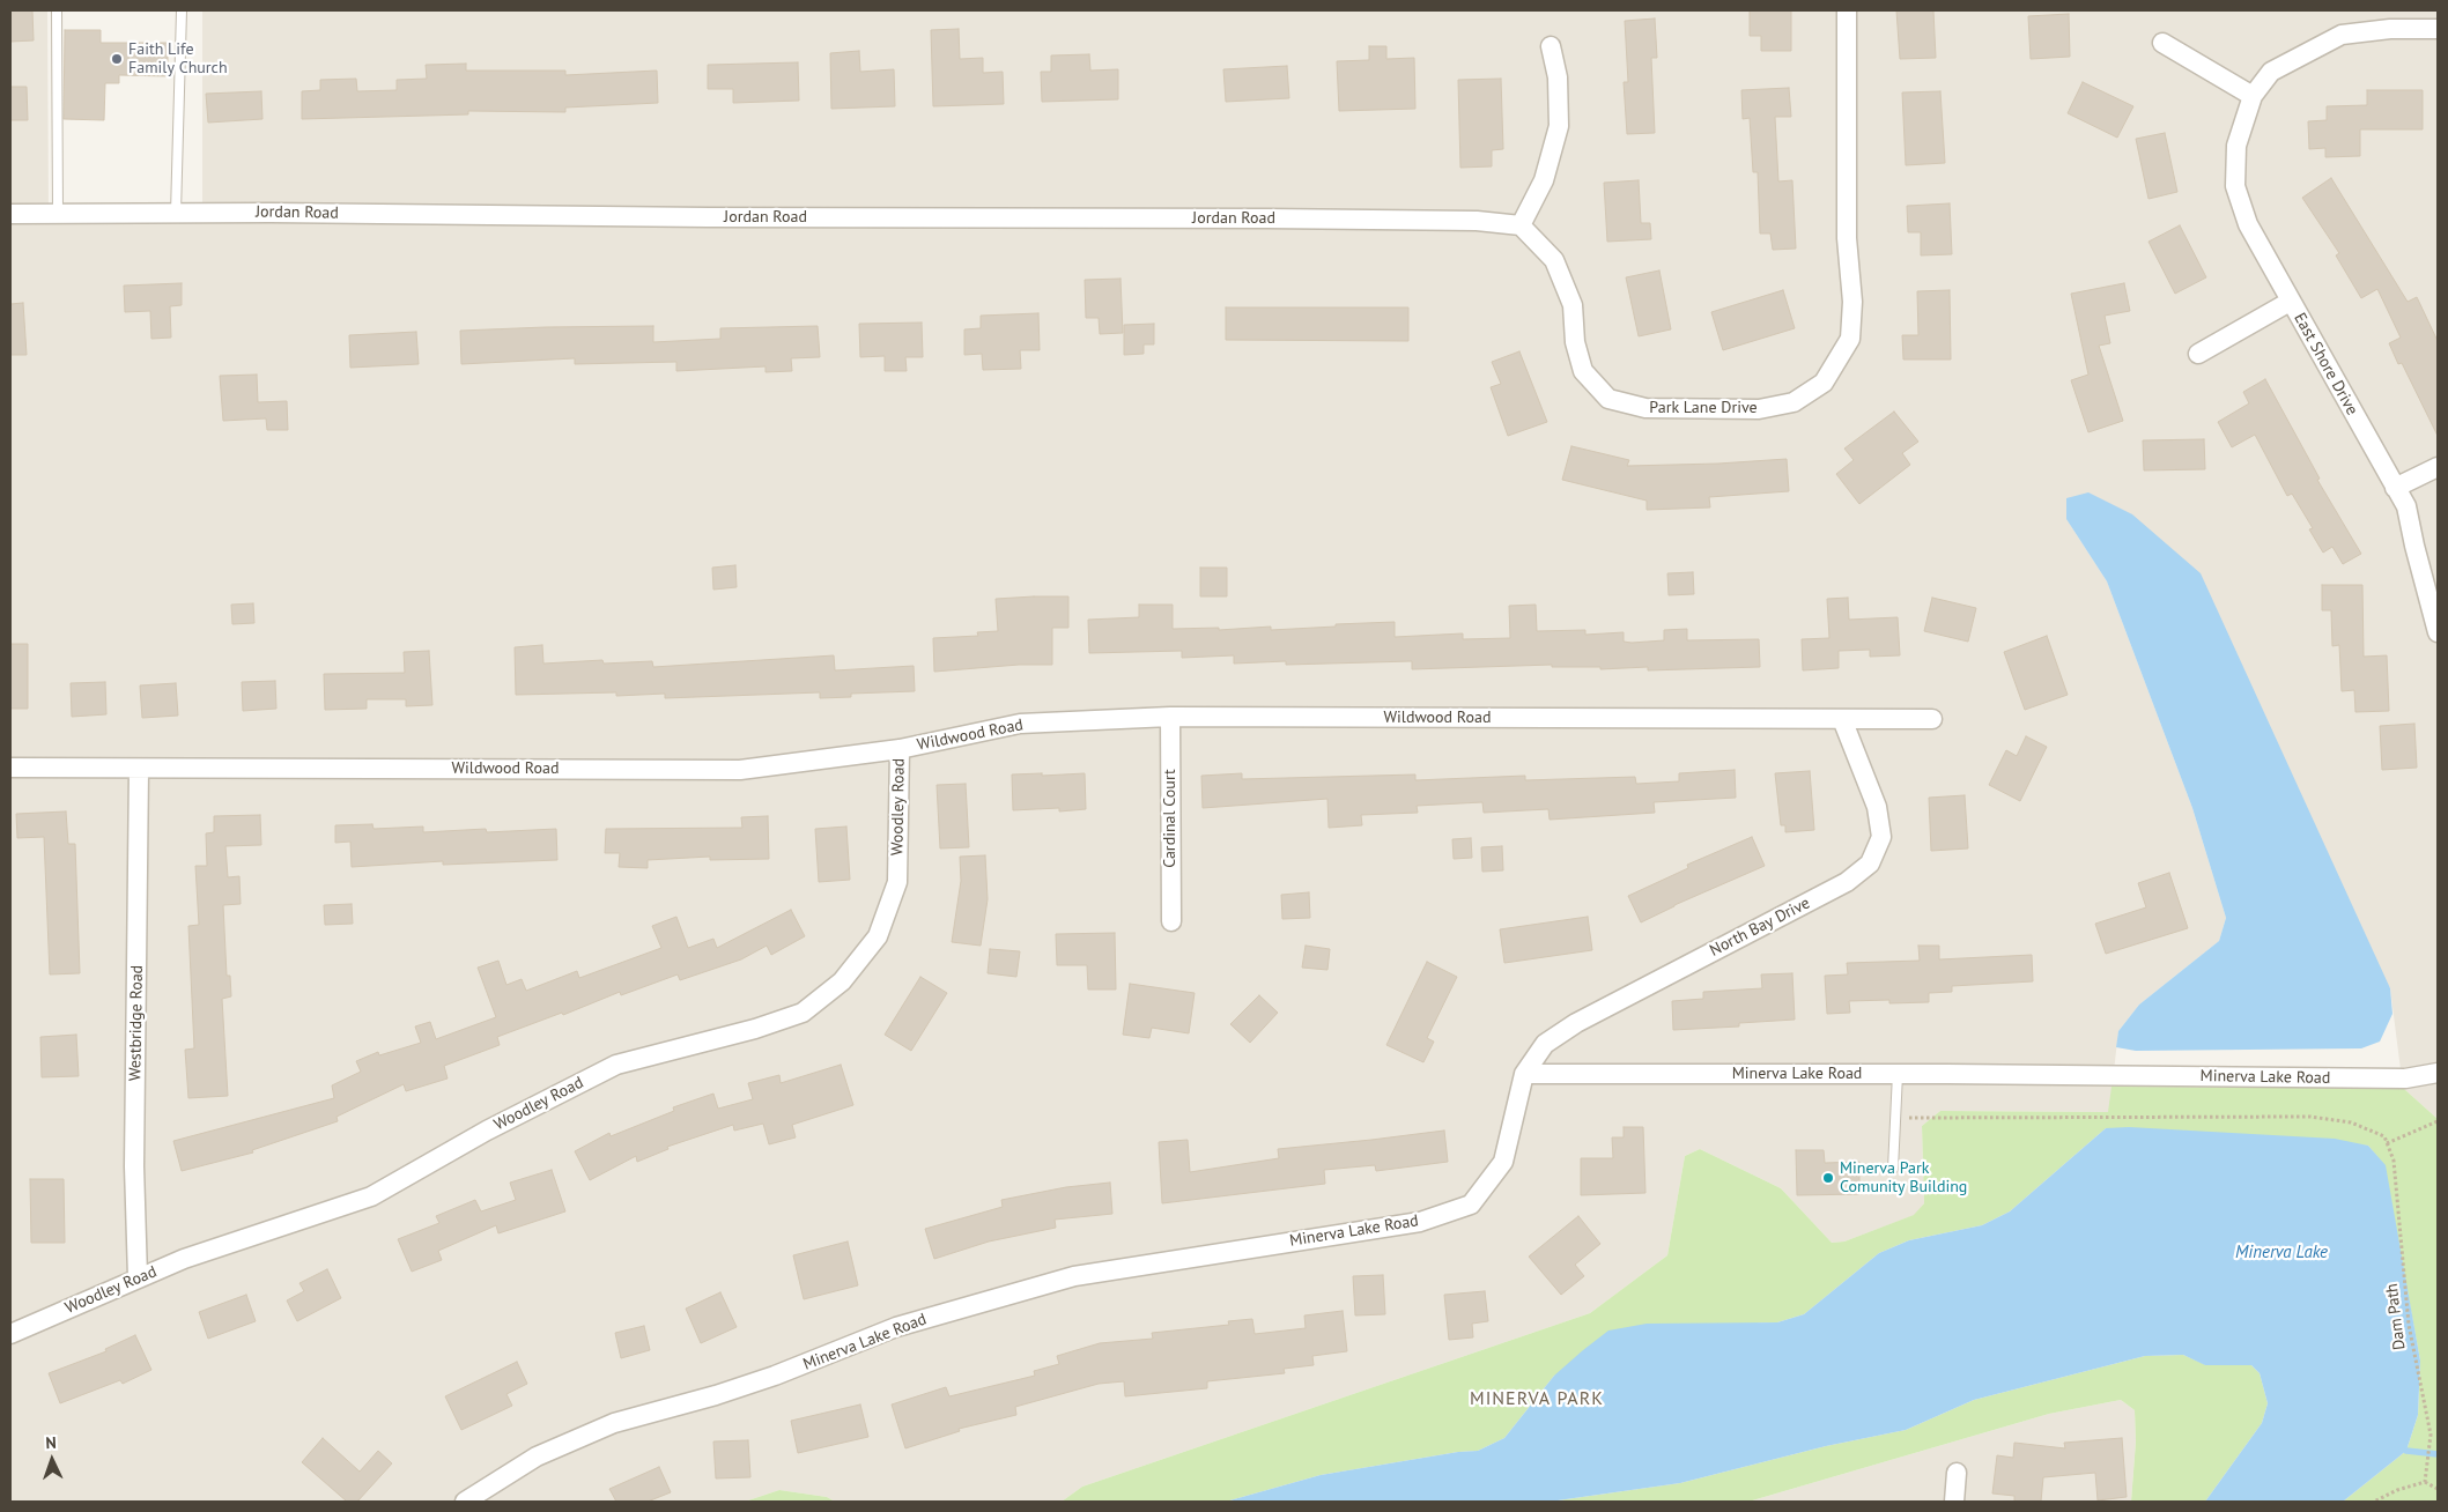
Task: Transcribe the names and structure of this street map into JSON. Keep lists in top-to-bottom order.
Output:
{
  "streets": {
    "street": [
      "Jordan Road",
      "East Shore Drive",
      "Park Lane Drive",
      "Wildwood Road",
      "Woodley Road",
      "Cardinal Court",
      "North Bay Drive",
      "Westbridge Road",
      "Minerva Lake Road"
    ],
    "path": ["Dam Path"]
  },
  "crossings": [
    ["Jordan Road", "Park Lane Drive"],
    ["Wildwood Road", "Woodley Road"],
    ["Wildwood Road", "Cardinal Court"],
    ["Wildwood Road", "North Bay Drive"],
    ["Wildwood Road", "Westbridge Road"],
    ["Woodley Road", "Westbridge Road"],
    ["North Bay Drive", "Minerva Lake Road"]
  ],
  "districts": ["MINERVA PARK"],
  "water": ["Minerva Lake"],
  "places": ["Faith Life Family Church", "Minerva Park Comunity Building"],
  "north": "top"
}
